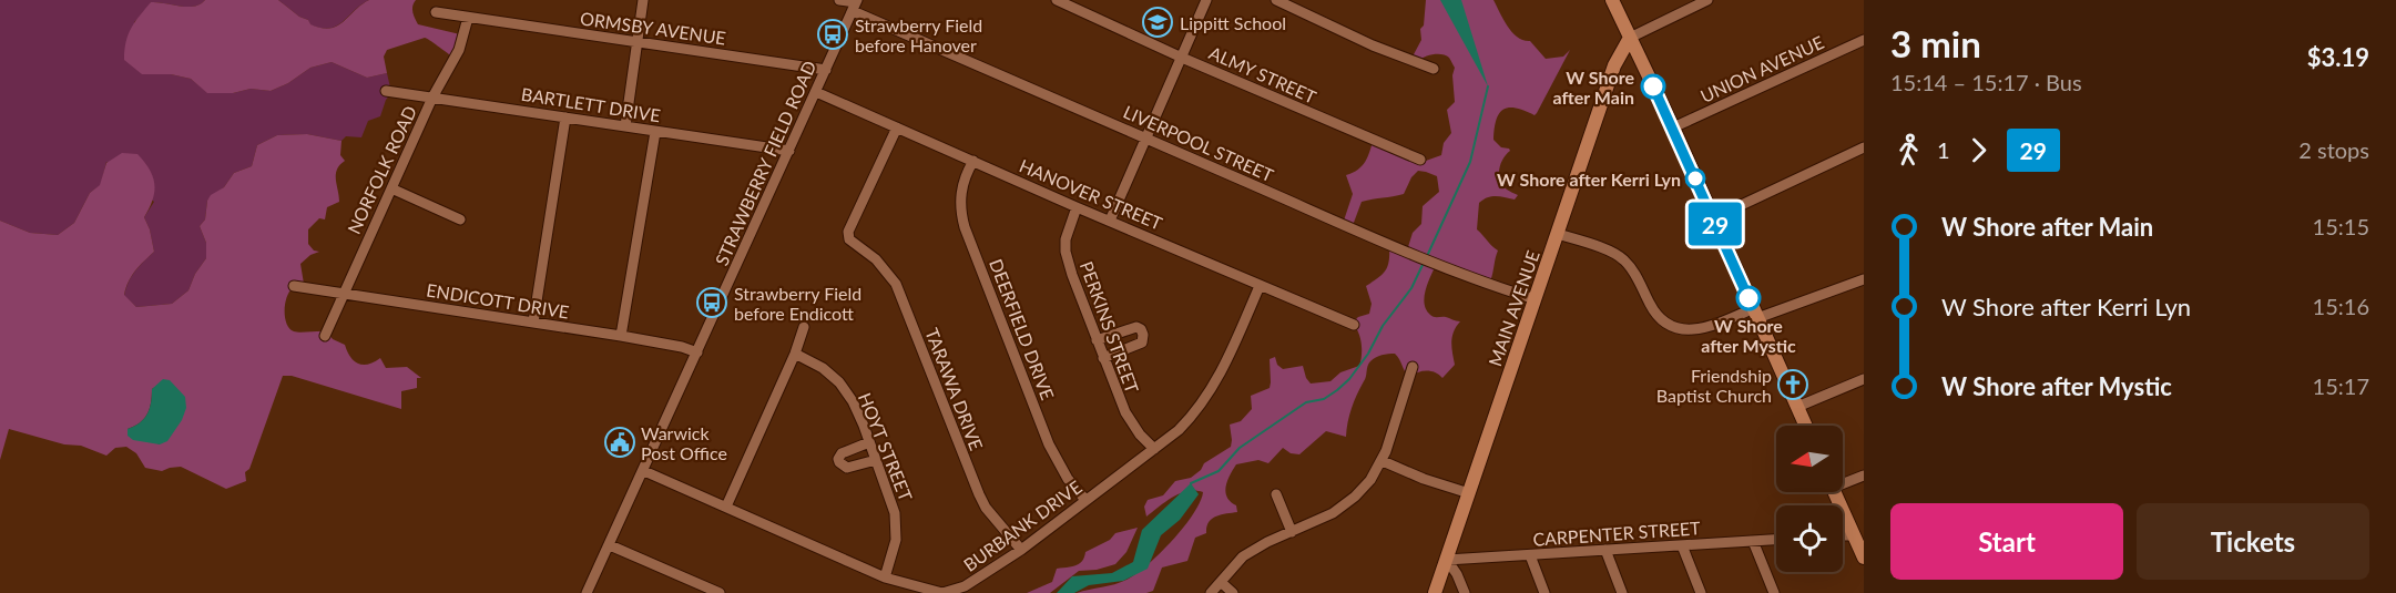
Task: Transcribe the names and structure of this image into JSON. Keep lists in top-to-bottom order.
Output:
{
  "streets": {
    "main road": ["MAIN AVENUE"],
    "street": [
      "ORMSBY AVENUE",
      "UNION AVENUE",
      "ALMY STREET",
      "BARTLETT DRIVE",
      "LIVERPOOL STREET",
      "STRAWBERRY FIELD ROAD",
      "NORFOLK ROAD",
      "HANOVER STREET",
      "ENDICOTT DRIVE",
      "PERKINS STREET",
      "DEERFIELD DRIVE",
      "TARAWA DRIVE",
      "HOYT STREET",
      "BURBANK DRIVE",
      "CARPENTER STREET"
    ]
  },
  "crossings": [
    ["ORMSBY AVENUE", "STRAWBERRY FIELD ROAD"],
    ["ORMSBY AVENUE", "NORFOLK ROAD"],
    ["BARTLETT DRIVE", "STRAWBERRY FIELD ROAD"],
    ["BARTLETT DRIVE", "NORFOLK ROAD"],
    ["LIVERPOOL STREET", "STRAWBERRY FIELD ROAD"],
    ["LIVERPOOL STREET", "MAIN AVENUE"],
    ["STRAWBERRY FIELD ROAD", "HANOVER STREET"],
    ["STRAWBERRY FIELD ROAD", "ENDICOTT DRIVE"],
    ["STRAWBERRY FIELD ROAD", "BURBANK DRIVE"],
    ["NORFOLK ROAD", "ENDICOTT DRIVE"],
    ["HANOVER STREET", "PERKINS STREET"],
    ["HANOVER STREET", "DEERFIELD DRIVE"],
    ["HANOVER STREET", "TARAWA DRIVE"],
    ["HANOVER STREET", "BURBANK DRIVE"],
    ["MAIN AVENUE", "CARPENTER STREET"],
    ["PERKINS STREET", "BURBANK DRIVE"],
    ["DEERFIELD DRIVE", "BURBANK DRIVE"],
    ["TARAWA DRIVE", "BURBANK DRIVE"],
    ["HOYT STREET", "BURBANK DRIVE"]
  ],
  "places": {
    "school or university": ["Lippitt School"],
    "bus stop": ["Strawberry Field before Hanover", "Strawberry Field before Endicott"],
    "other": ["W Shore after Main", "W Shore after Kerri Lyn", "W Shore after Mystic"],
    "church": ["Friendship Baptist Church"],
    "public building": ["Warwick Post Office"]
  },
  "lines": ["bus line 29"],
  "north": "left",
  "page": {
    "on_map": "29",
    "heading": ["3 min", "15:14 – 15:17 · Bus", "$3.19"],
    "legs": ["1", "29", "2 stops"],
    "list": [
      {
        "name": "W Shore after Main",
        "value": "15:15"
      },
      {
        "name": "W Shore after Kerri Lyn",
        "value": "15:16"
      },
      {
        "name": "W Shore after Mystic",
        "value": "15:17"
      }
    ],
    "buttons": ["Start", "Tickets"]
  }
}
